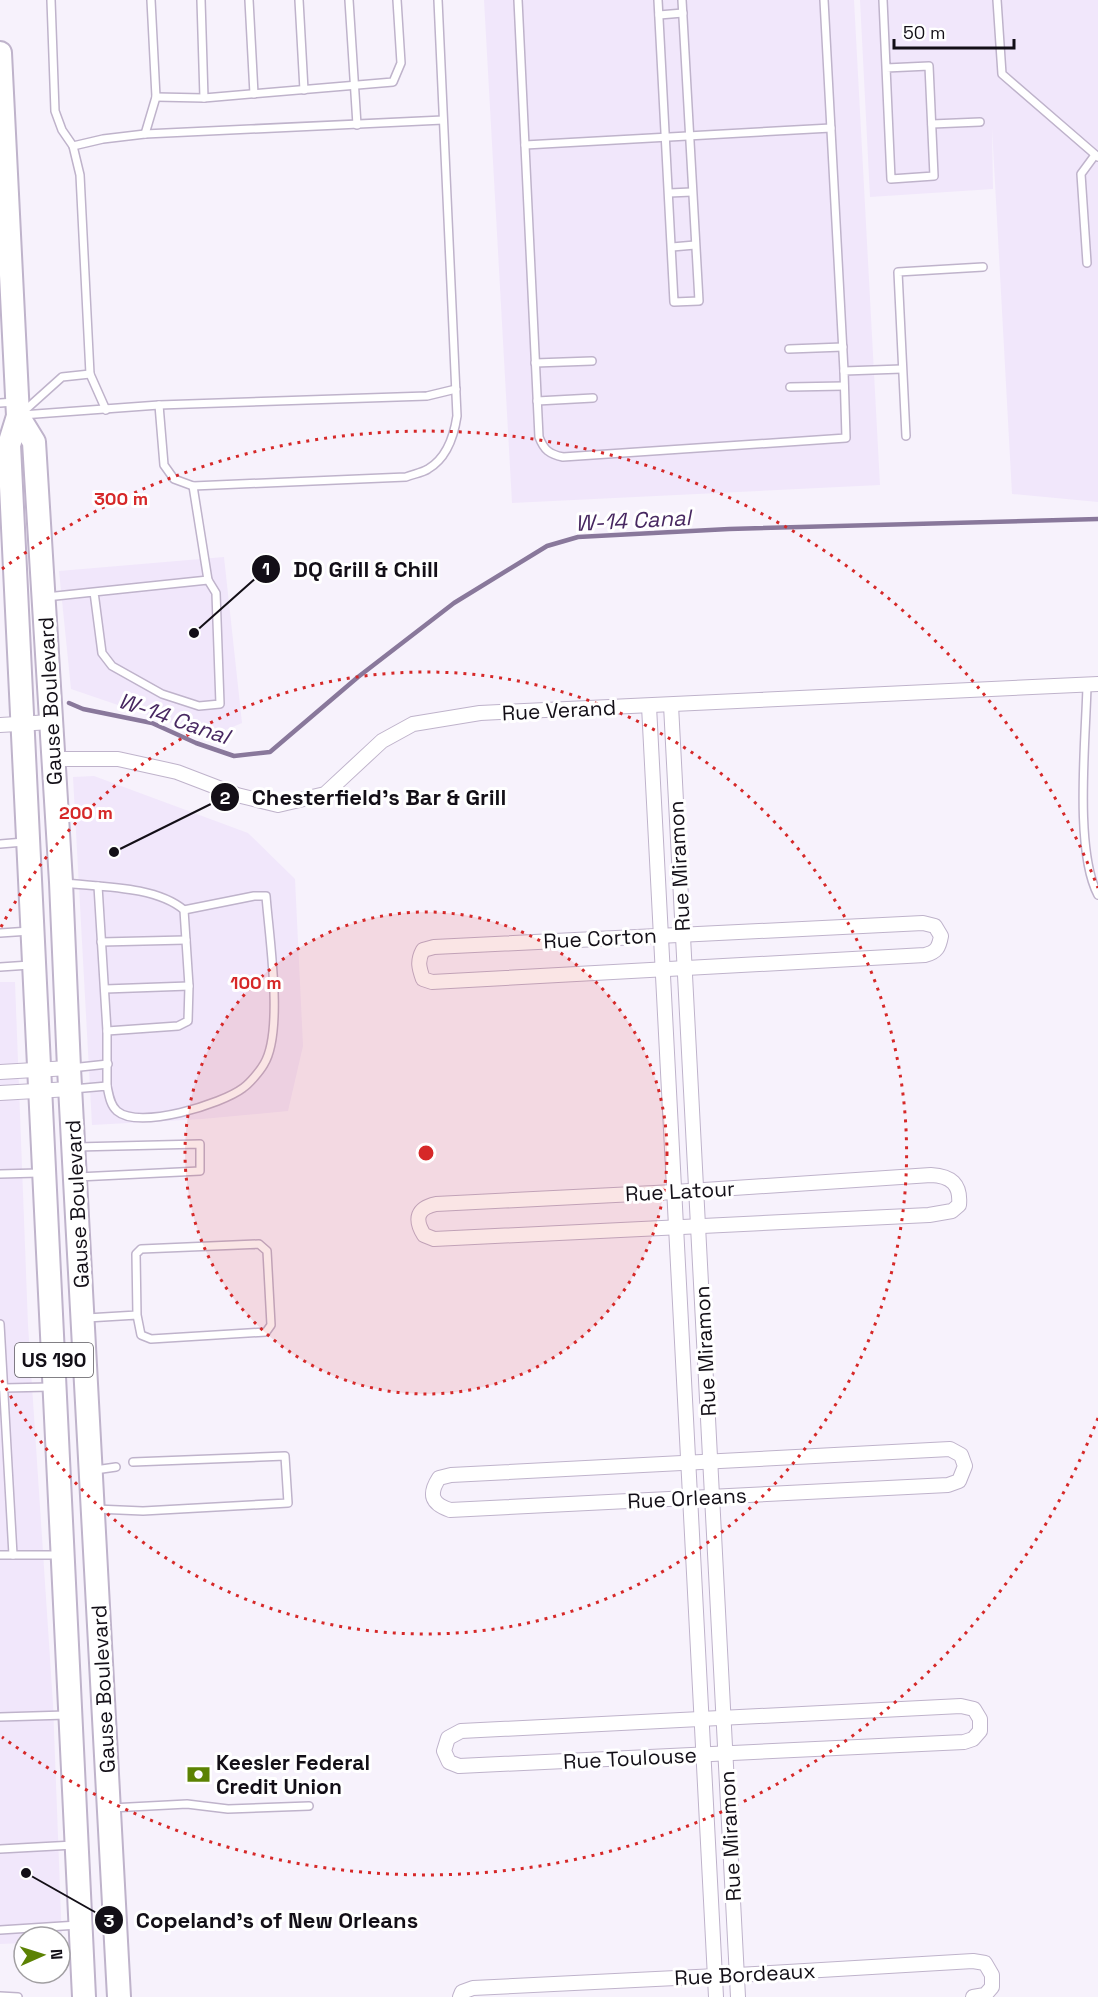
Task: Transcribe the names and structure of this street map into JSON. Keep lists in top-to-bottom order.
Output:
{
  "streets": {
    "main road": ["Gause Boulevard", "US 190"],
    "street": [
      "Rue Verand",
      "Rue Miramon",
      "Rue Corton",
      "Rue Latour",
      "Rue Orleans",
      "Rue Toulouse",
      "Rue Bordeaux"
    ]
  },
  "crossings": [
    ["Gause Boulevard", "Rue Verand"],
    ["Rue Verand", "Rue Miramon"],
    ["Rue Miramon", "Rue Corton"],
    ["Rue Miramon", "Rue Latour"],
    ["Rue Miramon", "Rue Orleans"],
    ["Rue Miramon", "Rue Toulouse"],
    ["Rue Miramon", "Rue Bordeaux"]
  ],
  "water": ["W-14 Canal"],
  "places": {
    "other": ["DQ Grill & Chill", "Chesterfield's Bar & Grill", "Copeland's of New Orleans"],
    "bank": ["Keesler Federal Credit Union"]
  },
  "scale_bar": "50 m",
  "north": "right",
  "rings": ["300 m", "200 m", "100 m"]
}
